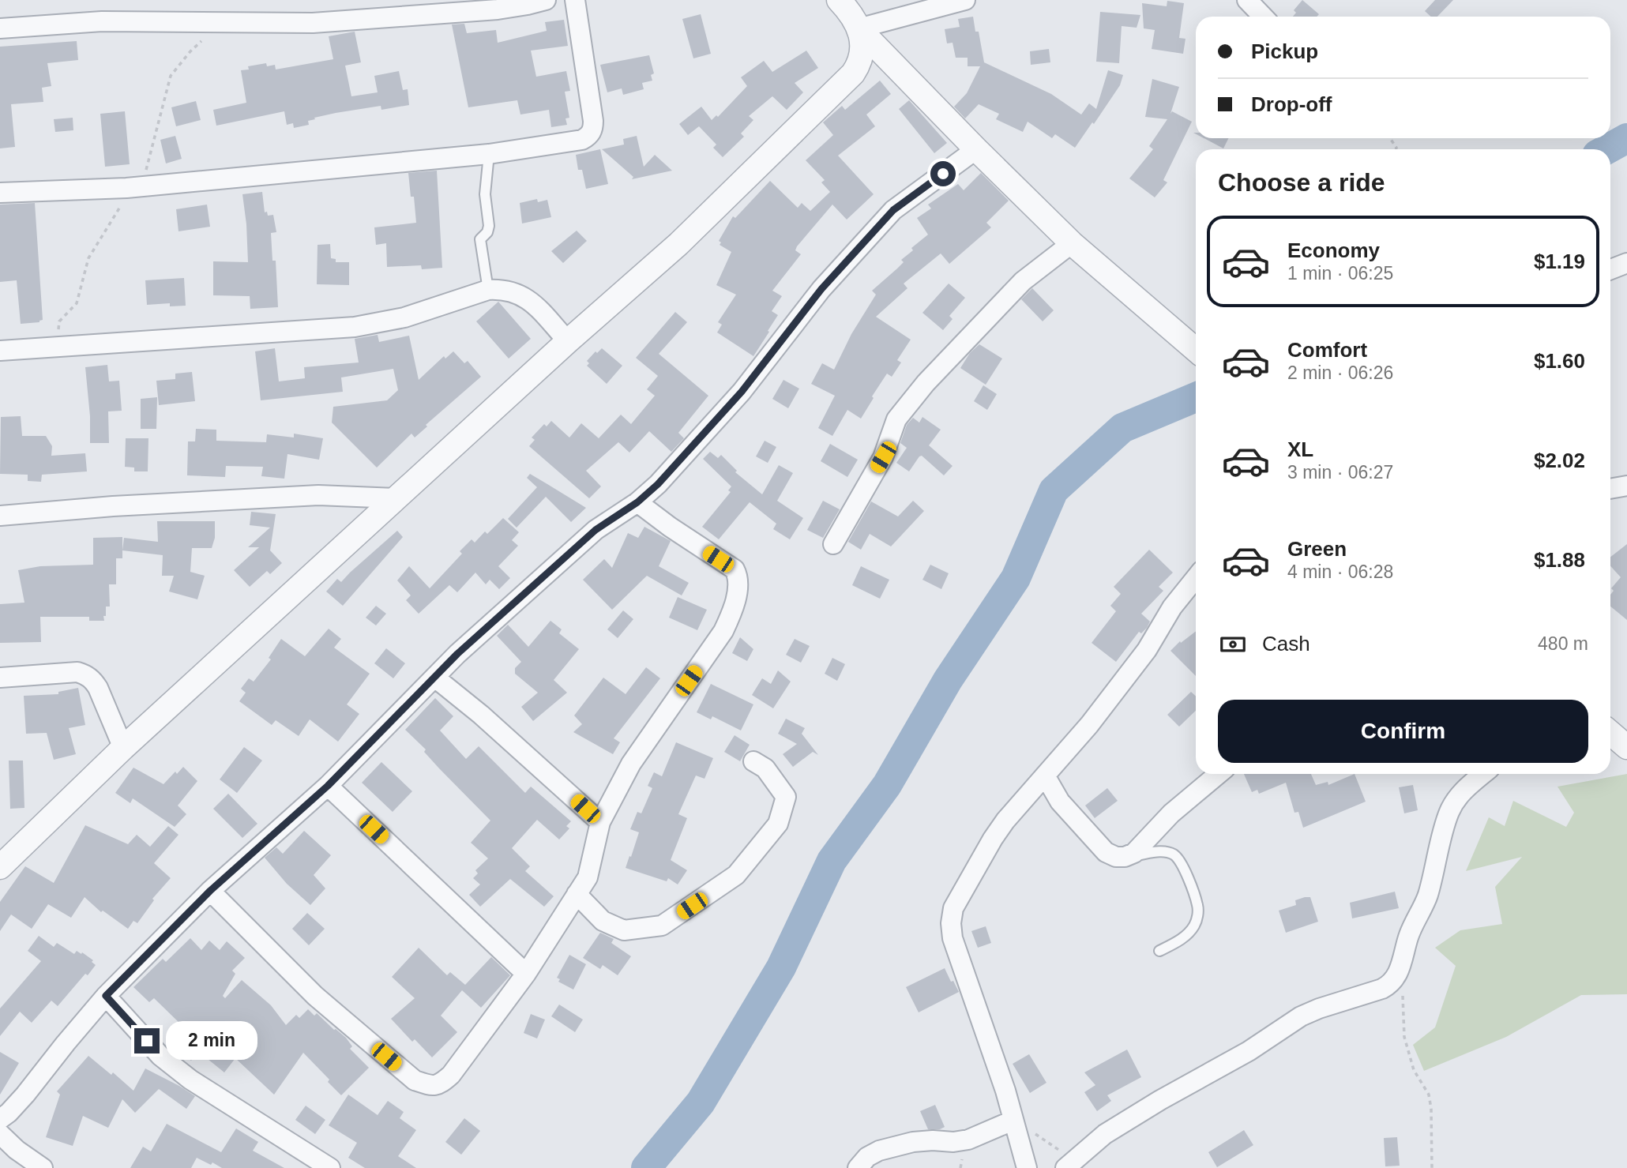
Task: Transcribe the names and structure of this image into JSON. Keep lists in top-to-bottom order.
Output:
{
  "page": {
    "banner": ["Pickup", "Drop-off"],
    "heading": "Choose a ride",
    "list": [
      {
        "name": "Economy",
        "note": "1 min · 06:25",
        "value": "$1.19"
      },
      {
        "name": "Comfort",
        "note": "2 min · 06:26",
        "value": "$1.60"
      },
      {
        "name": "XL",
        "note": "3 min · 06:27",
        "value": "$2.02"
      },
      {
        "name": "Green",
        "note": "4 min · 06:28",
        "value": "$1.88"
      }
    ],
    "pay": ["Cash", "480 m"],
    "buttons": "Confirm",
    "bubble": "2 min"
  }
}
